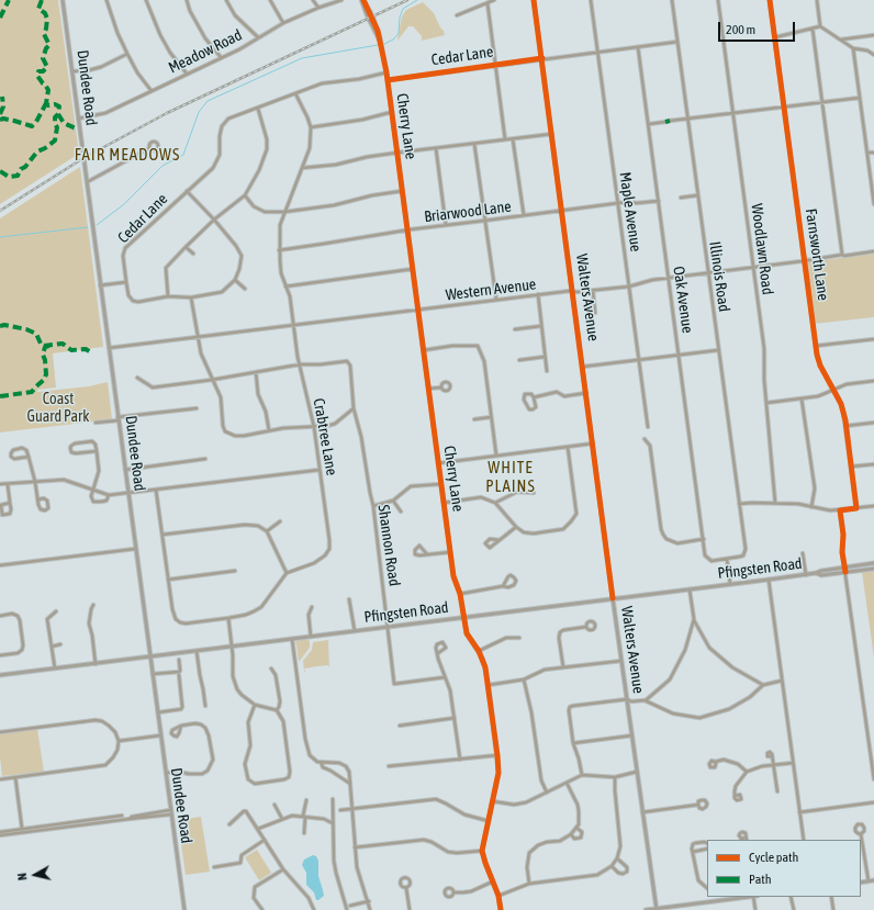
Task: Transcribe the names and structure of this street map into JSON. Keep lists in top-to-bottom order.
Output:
{
  "streets": {
    "main road": ["Dundee Road", "Walters Avenue", "Pfingsten Road"],
    "street": [
      "Meadow Road",
      "Cedar Lane",
      "Cherry Lane",
      "Briarwood Lane",
      "Maple Avenue",
      "Woodlawn Road",
      "Farnsworth Lane",
      "Illinois Road",
      "Western Avenue",
      "Oak Avenue",
      "Crabtree Lane",
      "Shannon Road"
    ]
  },
  "crossings": [
    ["Meadow Road", "Dundee Road"],
    ["Cedar Lane", "Cherry Lane"],
    ["Cedar Lane", "Maple Avenue"],
    ["Cedar Lane", "Illinois Road"],
    ["Cedar Lane", "Walters Avenue"],
    ["Cedar Lane", "Oak Avenue"],
    ["Cedar Lane", "Crabtree Lane"],
    ["Dundee Road", "Western Avenue"],
    ["Dundee Road", "Pfingsten Road"],
    ["Cherry Lane", "Briarwood Lane"],
    ["Cherry Lane", "Western Avenue"],
    ["Cherry Lane", "Pfingsten Road"],
    ["Briarwood Lane", "Maple Avenue"],
    ["Briarwood Lane", "Walters Avenue"],
    ["Briarwood Lane", "Oak Avenue"],
    ["Briarwood Lane", "Crabtree Lane"],
    ["Maple Avenue", "Western Avenue"],
    ["Woodlawn Road", "Western Avenue"],
    ["Farnsworth Lane", "Western Avenue"],
    ["Illinois Road", "Western Avenue"],
    ["Illinois Road", "Oak Avenue"],
    ["Western Avenue", "Walters Avenue"],
    ["Western Avenue", "Oak Avenue"],
    ["Western Avenue", "Crabtree Lane"],
    ["Walters Avenue", "Pfingsten Road"],
    ["Crabtree Lane", "Shannon Road"],
    ["Shannon Road", "Pfingsten Road"]
  ],
  "districts": ["FAIR MEADOWS", "WHITE PLAINS"],
  "parks": ["Coast Guard Park"],
  "legend": ["Cycle path", "Path"],
  "scale_bar": "200 m",
  "north": "left"
}
